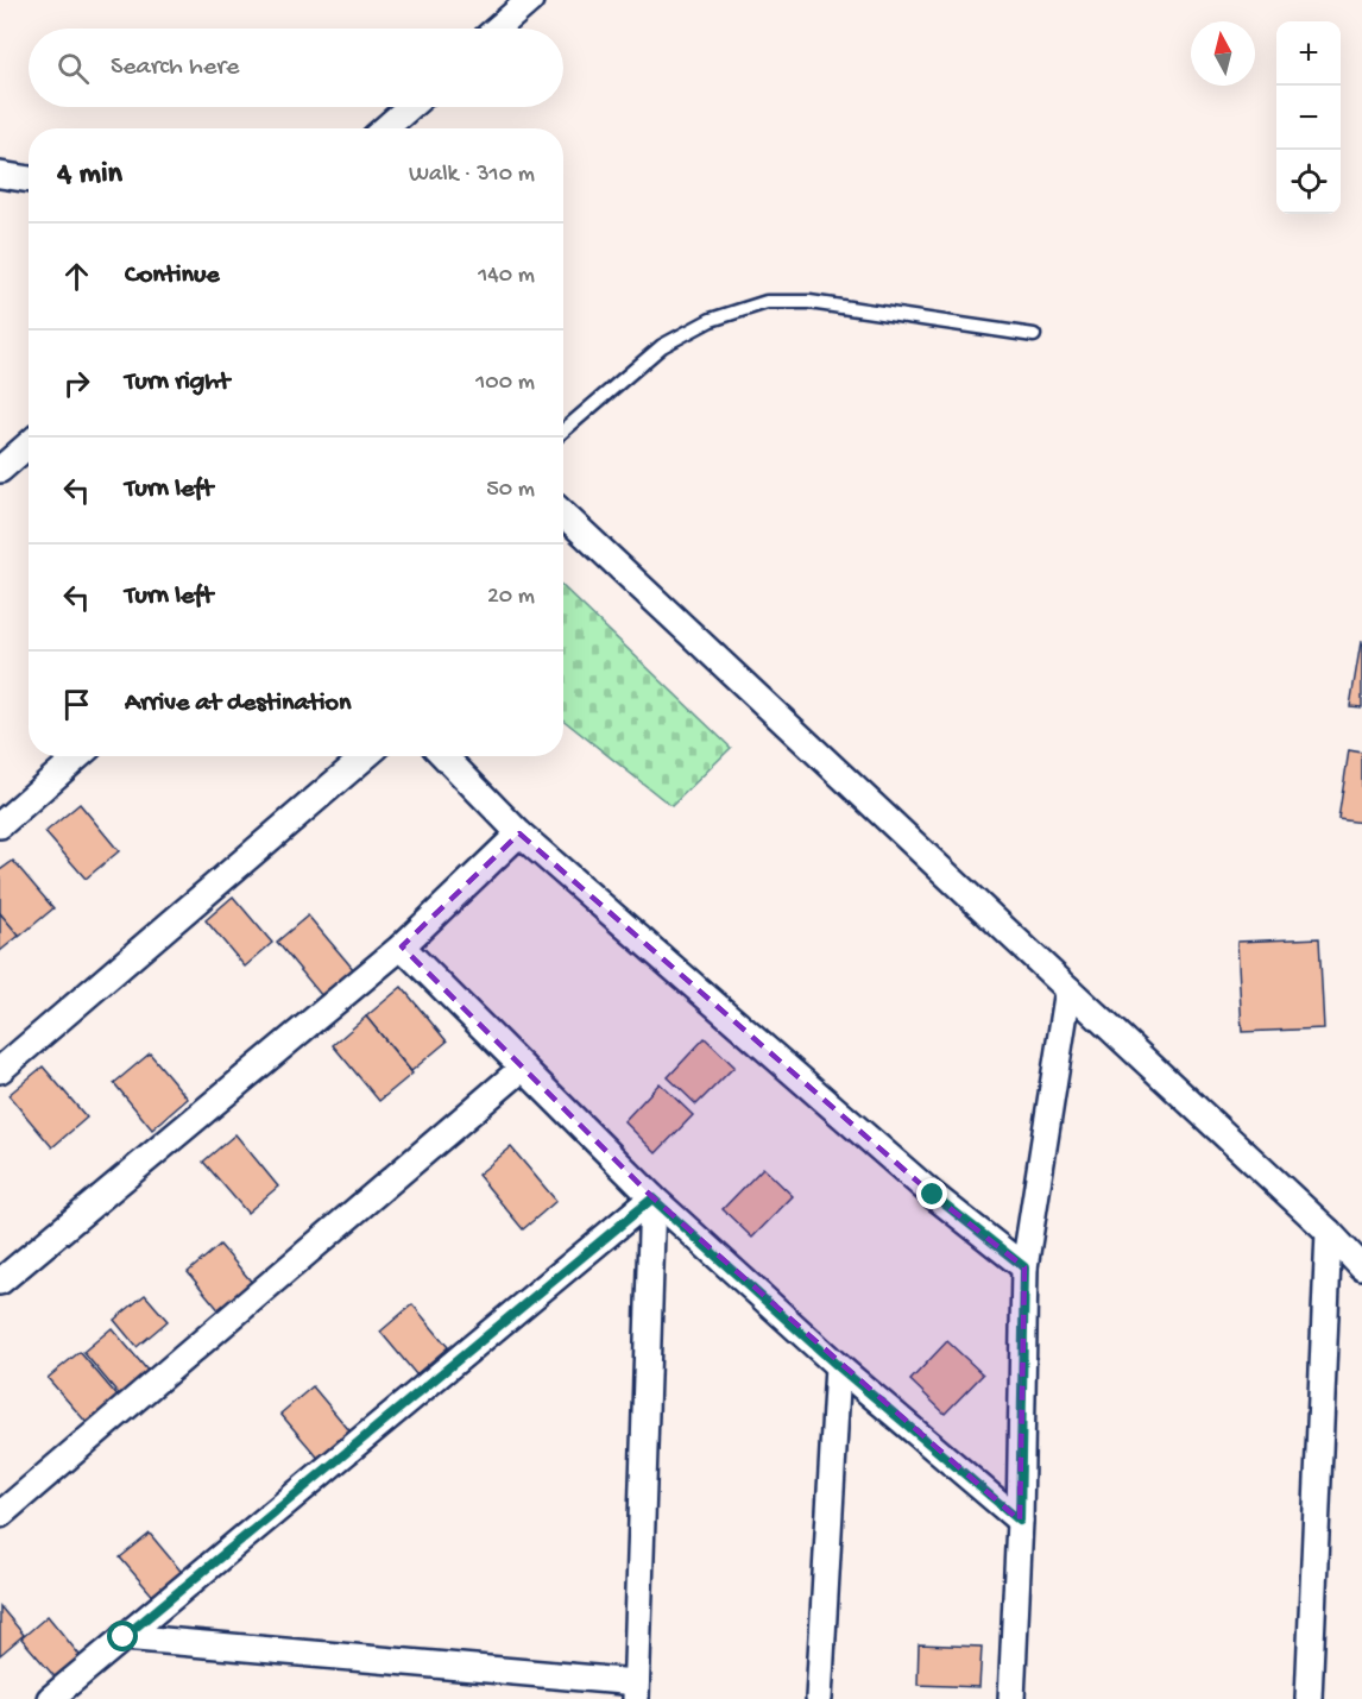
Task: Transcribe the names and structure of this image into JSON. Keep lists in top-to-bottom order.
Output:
{
  "north": "top",
  "page": {
    "map_buttons": ["+", "−"],
    "search": "Search here",
    "heading": ["4 min", "Walk · 310 m"],
    "list": [
      ["Continue", "140 m"],
      ["Turn right", "100 m"],
      ["Turn left", "50 m"],
      ["Turn left", "20 m"],
      "Arrive at destination"
    ]
  }
}
